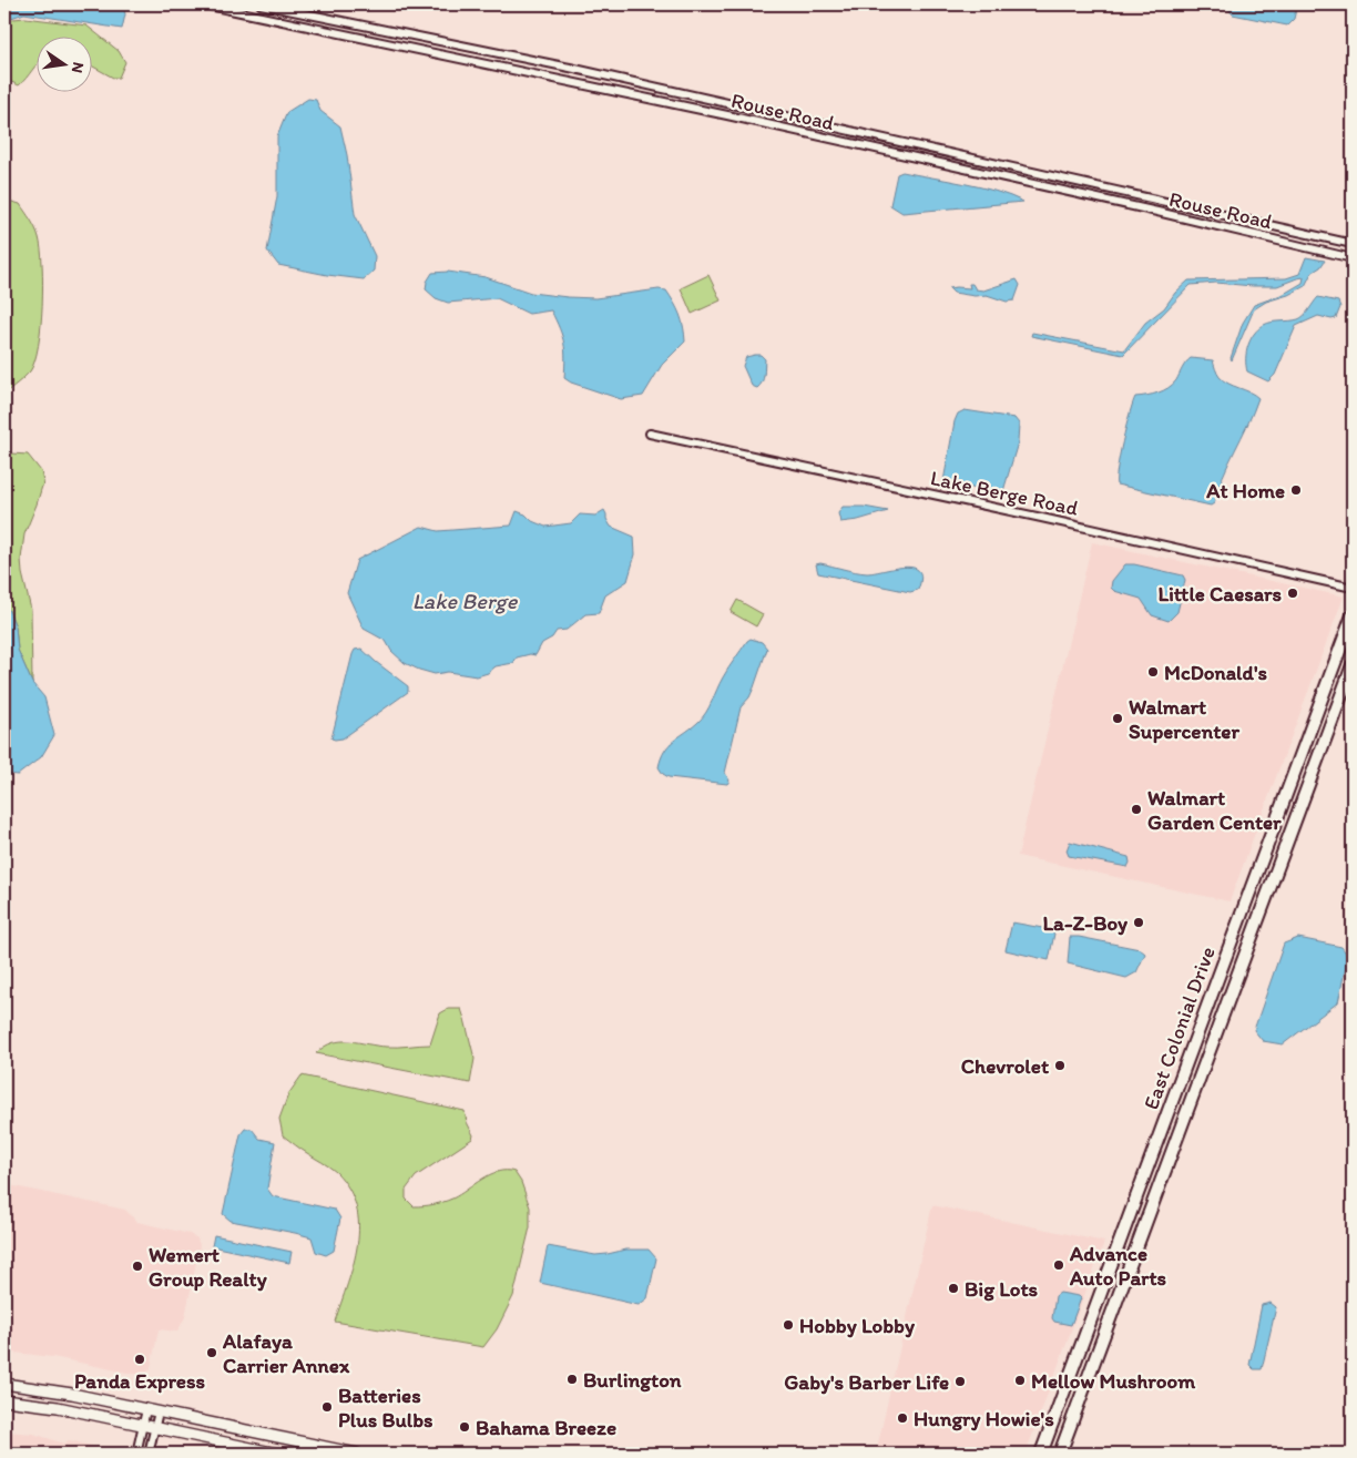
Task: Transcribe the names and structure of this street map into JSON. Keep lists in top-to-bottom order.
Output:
{
  "streets": {
    "highway": ["East Colonial Drive"],
    "street": ["Rouse Road", "Lake Berge Road"]
  },
  "water": ["Lake Berge"],
  "places": [
    "At Home",
    "Little Caesars",
    "McDonald's",
    "Walmart Supercenter",
    "Walmart Garden Center",
    "La-Z-Boy",
    "Chevrolet",
    "Advance Auto Parts",
    "Wemert Group Realty",
    "Big Lots",
    "Hobby Lobby",
    "Alafaya Carrier Annex",
    "Panda Express",
    "Burlington",
    "Mellow Mushroom",
    "Gaby's Barber Life",
    "Batteries Plus Bulbs",
    "Hungry Howie's",
    "Bahama Breeze"
  ],
  "north": "right"
}
